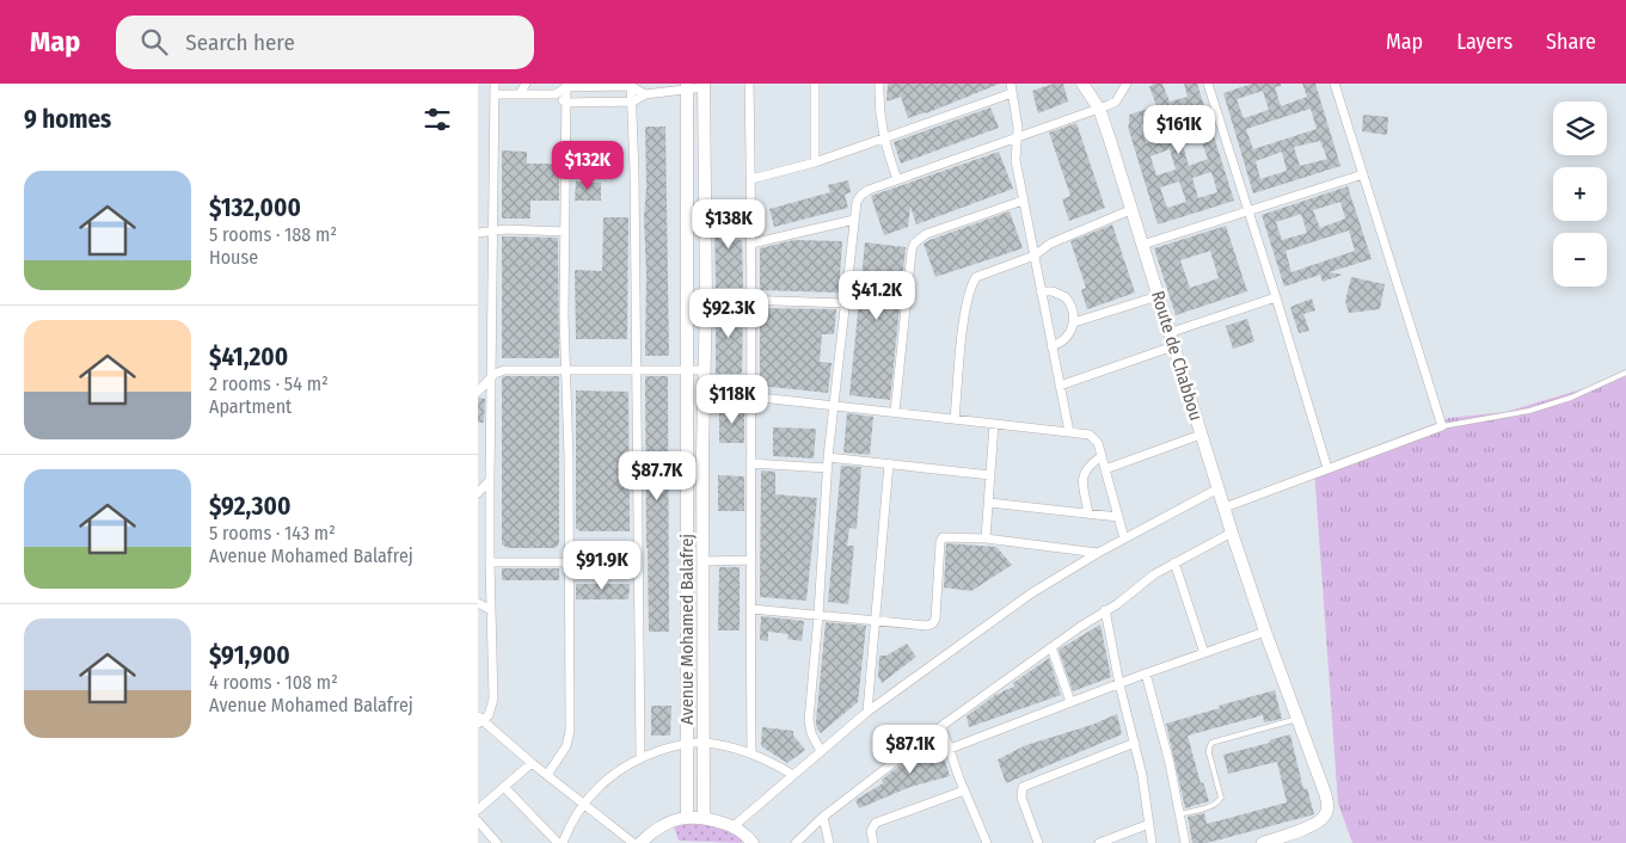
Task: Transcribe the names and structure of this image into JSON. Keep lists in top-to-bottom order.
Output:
{
  "streets": {
    "street": ["Route de Chabbou", "Avenue Mohamed Balafrej"]
  },
  "page": {
    "header": "Map",
    "search": "Search here",
    "nav": ["Map", "Layers", "Share"],
    "heading": "9 homes",
    "map_buttons": ["+", "−"],
    "price": [
      "$161K",
      "$132K",
      "$138K",
      "$41.2K",
      "$92.3K",
      "$118K",
      "$87.7K",
      "$91.9K",
      "$87.1K"
    ],
    "list": [
      {
        "name": "$132,000",
        "note": "5 rooms · 188 m² · House"
      },
      {
        "name": "$41,200",
        "note": "2 rooms · 54 m² · Apartment"
      },
      {
        "name": "$92,300",
        "note": "5 rooms · 143 m² · Avenue Mohamed Balafrej"
      },
      {
        "name": "$91,900",
        "note": "4 rooms · 108 m² · Avenue Mohamed Balafrej"
      }
    ]
  }
}
